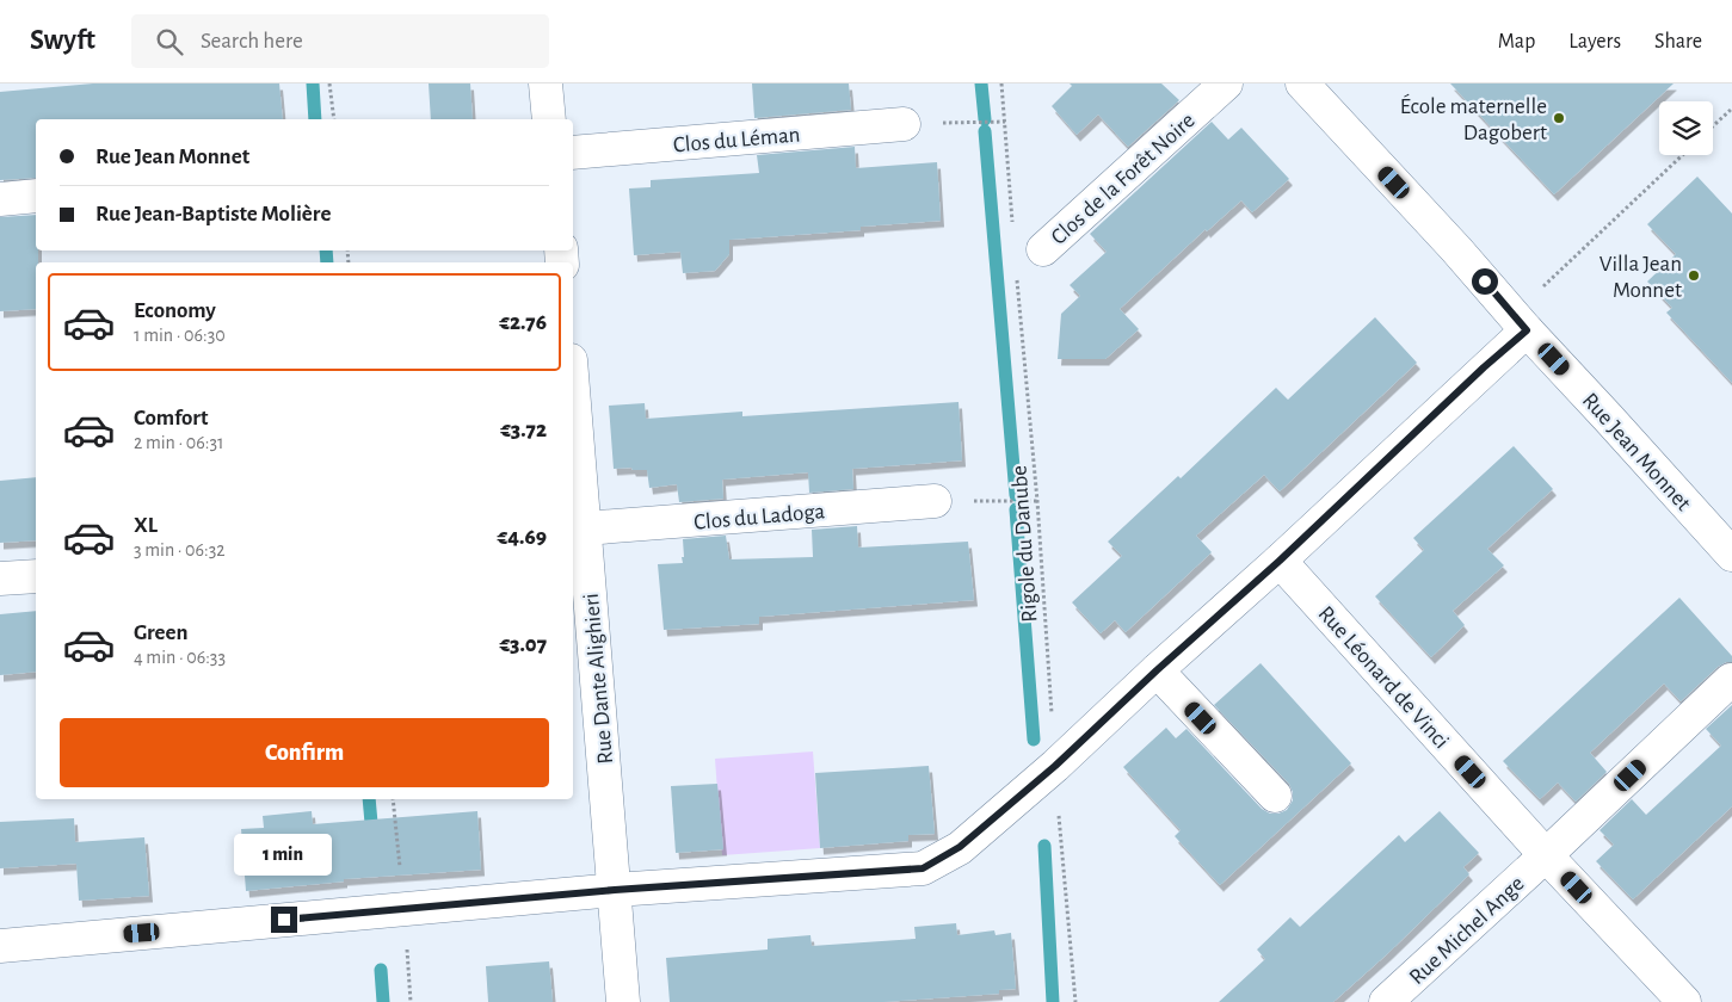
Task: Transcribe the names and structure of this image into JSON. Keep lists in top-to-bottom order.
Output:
{
  "streets": {
    "street": [
      "Clos du Léman",
      "Clos de la Forêt Noire",
      "Rue Jean Monnet",
      "Clos du Ladoga",
      "Rue Léonard de Vinci",
      "Rue Dante Alighieri",
      "Rue Michel Ange"
    ],
    "path": ["Rigole du Danube"]
  },
  "crossings": [
    ["Clos du Ladoga", "Rue Dante Alighieri"],
    ["Rue Léonard de Vinci", "Rue Michel Ange"]
  ],
  "places": ["École maternelle Dagobert", "Villa Jean Monnet"],
  "page": {
    "header": "Swyft",
    "search": "Search here",
    "nav": ["Map", "Layers", "Share"],
    "banner": ["Rue Jean Monnet", "Rue Jean-Baptiste Molière"],
    "list": [
      {
        "name": "Economy",
        "note": "1 min · 06:30",
        "value": "€2.76"
      },
      {
        "name": "Comfort",
        "note": "2 min · 06:31",
        "value": "€3.72"
      },
      {
        "name": "XL",
        "note": "3 min · 06:32",
        "value": "€4.69"
      },
      {
        "name": "Green",
        "note": "4 min · 06:33",
        "value": "€3.07"
      }
    ],
    "buttons": "Confirm",
    "bubble": "1 min"
  }
}
